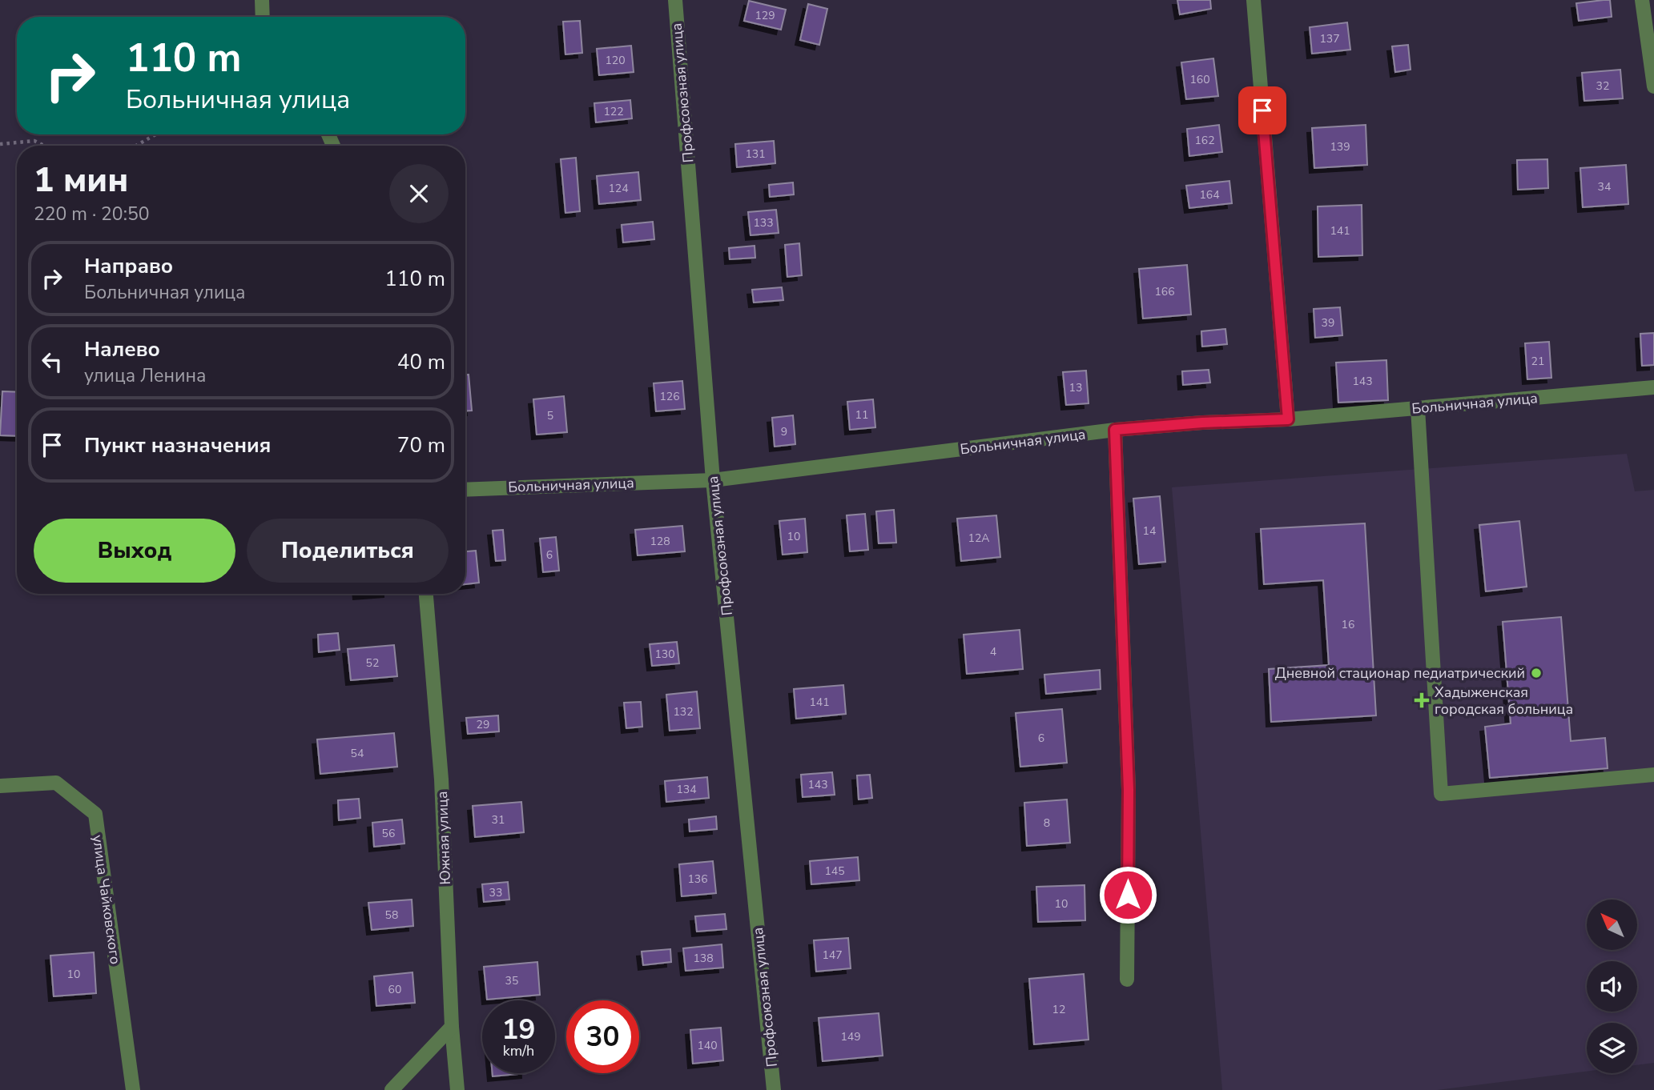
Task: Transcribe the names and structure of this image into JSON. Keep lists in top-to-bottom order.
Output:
{
  "streets": {
    "street": [
      "Профсоюзная улица",
      "Больничная улица",
      "Южная улица",
      "улица Чайковского"
    ]
  },
  "crossings": [
    ["Профсоюзная улица", "Больничная улица"]
  ],
  "places": {
    "other": ["Дневной стационар педиатрический"],
    "health": ["Хадыженская городская больница"]
  },
  "house_numbers": [
    "129",
    "137",
    "120",
    "160",
    "32",
    "122",
    "162",
    "139",
    "131",
    "34",
    "124",
    "164",
    "133",
    "141",
    "166",
    "39",
    "21",
    "143",
    "13",
    "126",
    "11",
    "5",
    "9",
    "14",
    "10",
    "12А",
    "128",
    "6",
    "16",
    "4",
    "130",
    "52",
    "141",
    "132",
    "29",
    "6",
    "54",
    "143",
    "134",
    "31",
    "8",
    "56",
    "145",
    "136",
    "33",
    "10",
    "58",
    "147",
    "138",
    "10",
    "35",
    "60",
    "12",
    "149",
    "140"
  ],
  "north": "top left",
  "page": {
    "turn": ["110 m", "Больничная улица"],
    "heading": ["1 мин", "220 m · 20:50"],
    "list": [
      {
        "name": "Направо",
        "note": "Больничная улица",
        "value": "110 m"
      },
      {
        "name": "Налево",
        "note": "улица Ленина",
        "value": "40 m"
      },
      {
        "name": "Пункт назначения",
        "value": "70 m"
      }
    ],
    "buttons": ["Выход", "Поделиться"],
    "speed": "19 km/h",
    "limit": "30"
  }
}
